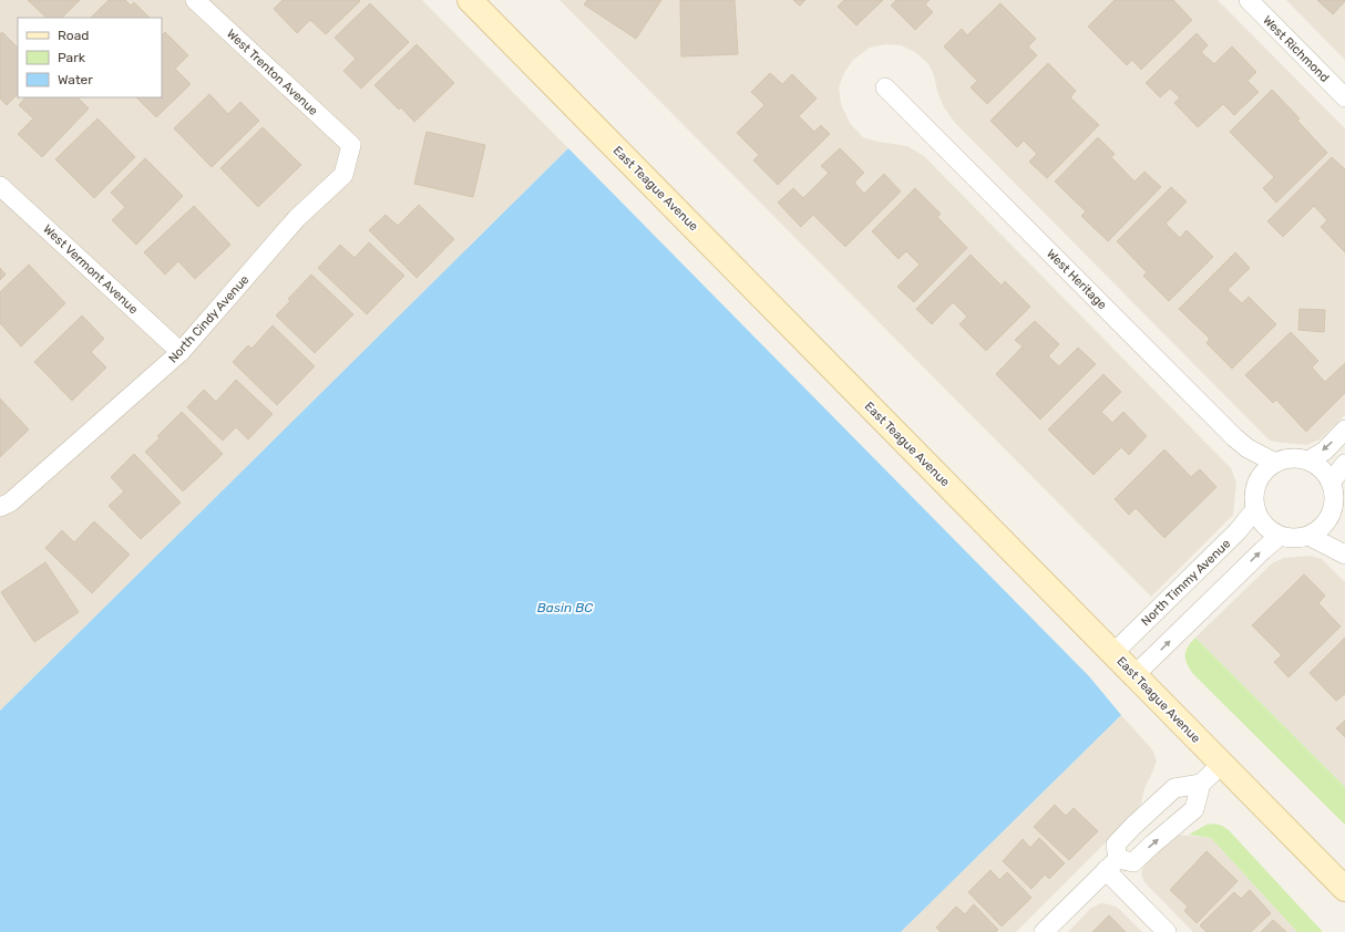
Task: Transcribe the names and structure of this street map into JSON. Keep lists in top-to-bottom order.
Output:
{
  "streets": {
    "street": [
      "West Richmond",
      "West Trenton Avenue",
      "East Teague Avenue",
      "West Vermont Avenue",
      "West Heritage",
      "North Cindy Avenue",
      "North Timmy Avenue"
    ]
  },
  "crossings": [
    ["West Trenton Avenue", "North Cindy Avenue"],
    ["East Teague Avenue", "North Timmy Avenue"],
    ["West Vermont Avenue", "North Cindy Avenue"],
    ["West Heritage", "North Timmy Avenue"]
  ],
  "water": ["Basin BC"],
  "legend": ["Road", "Park", "Water"]
}
